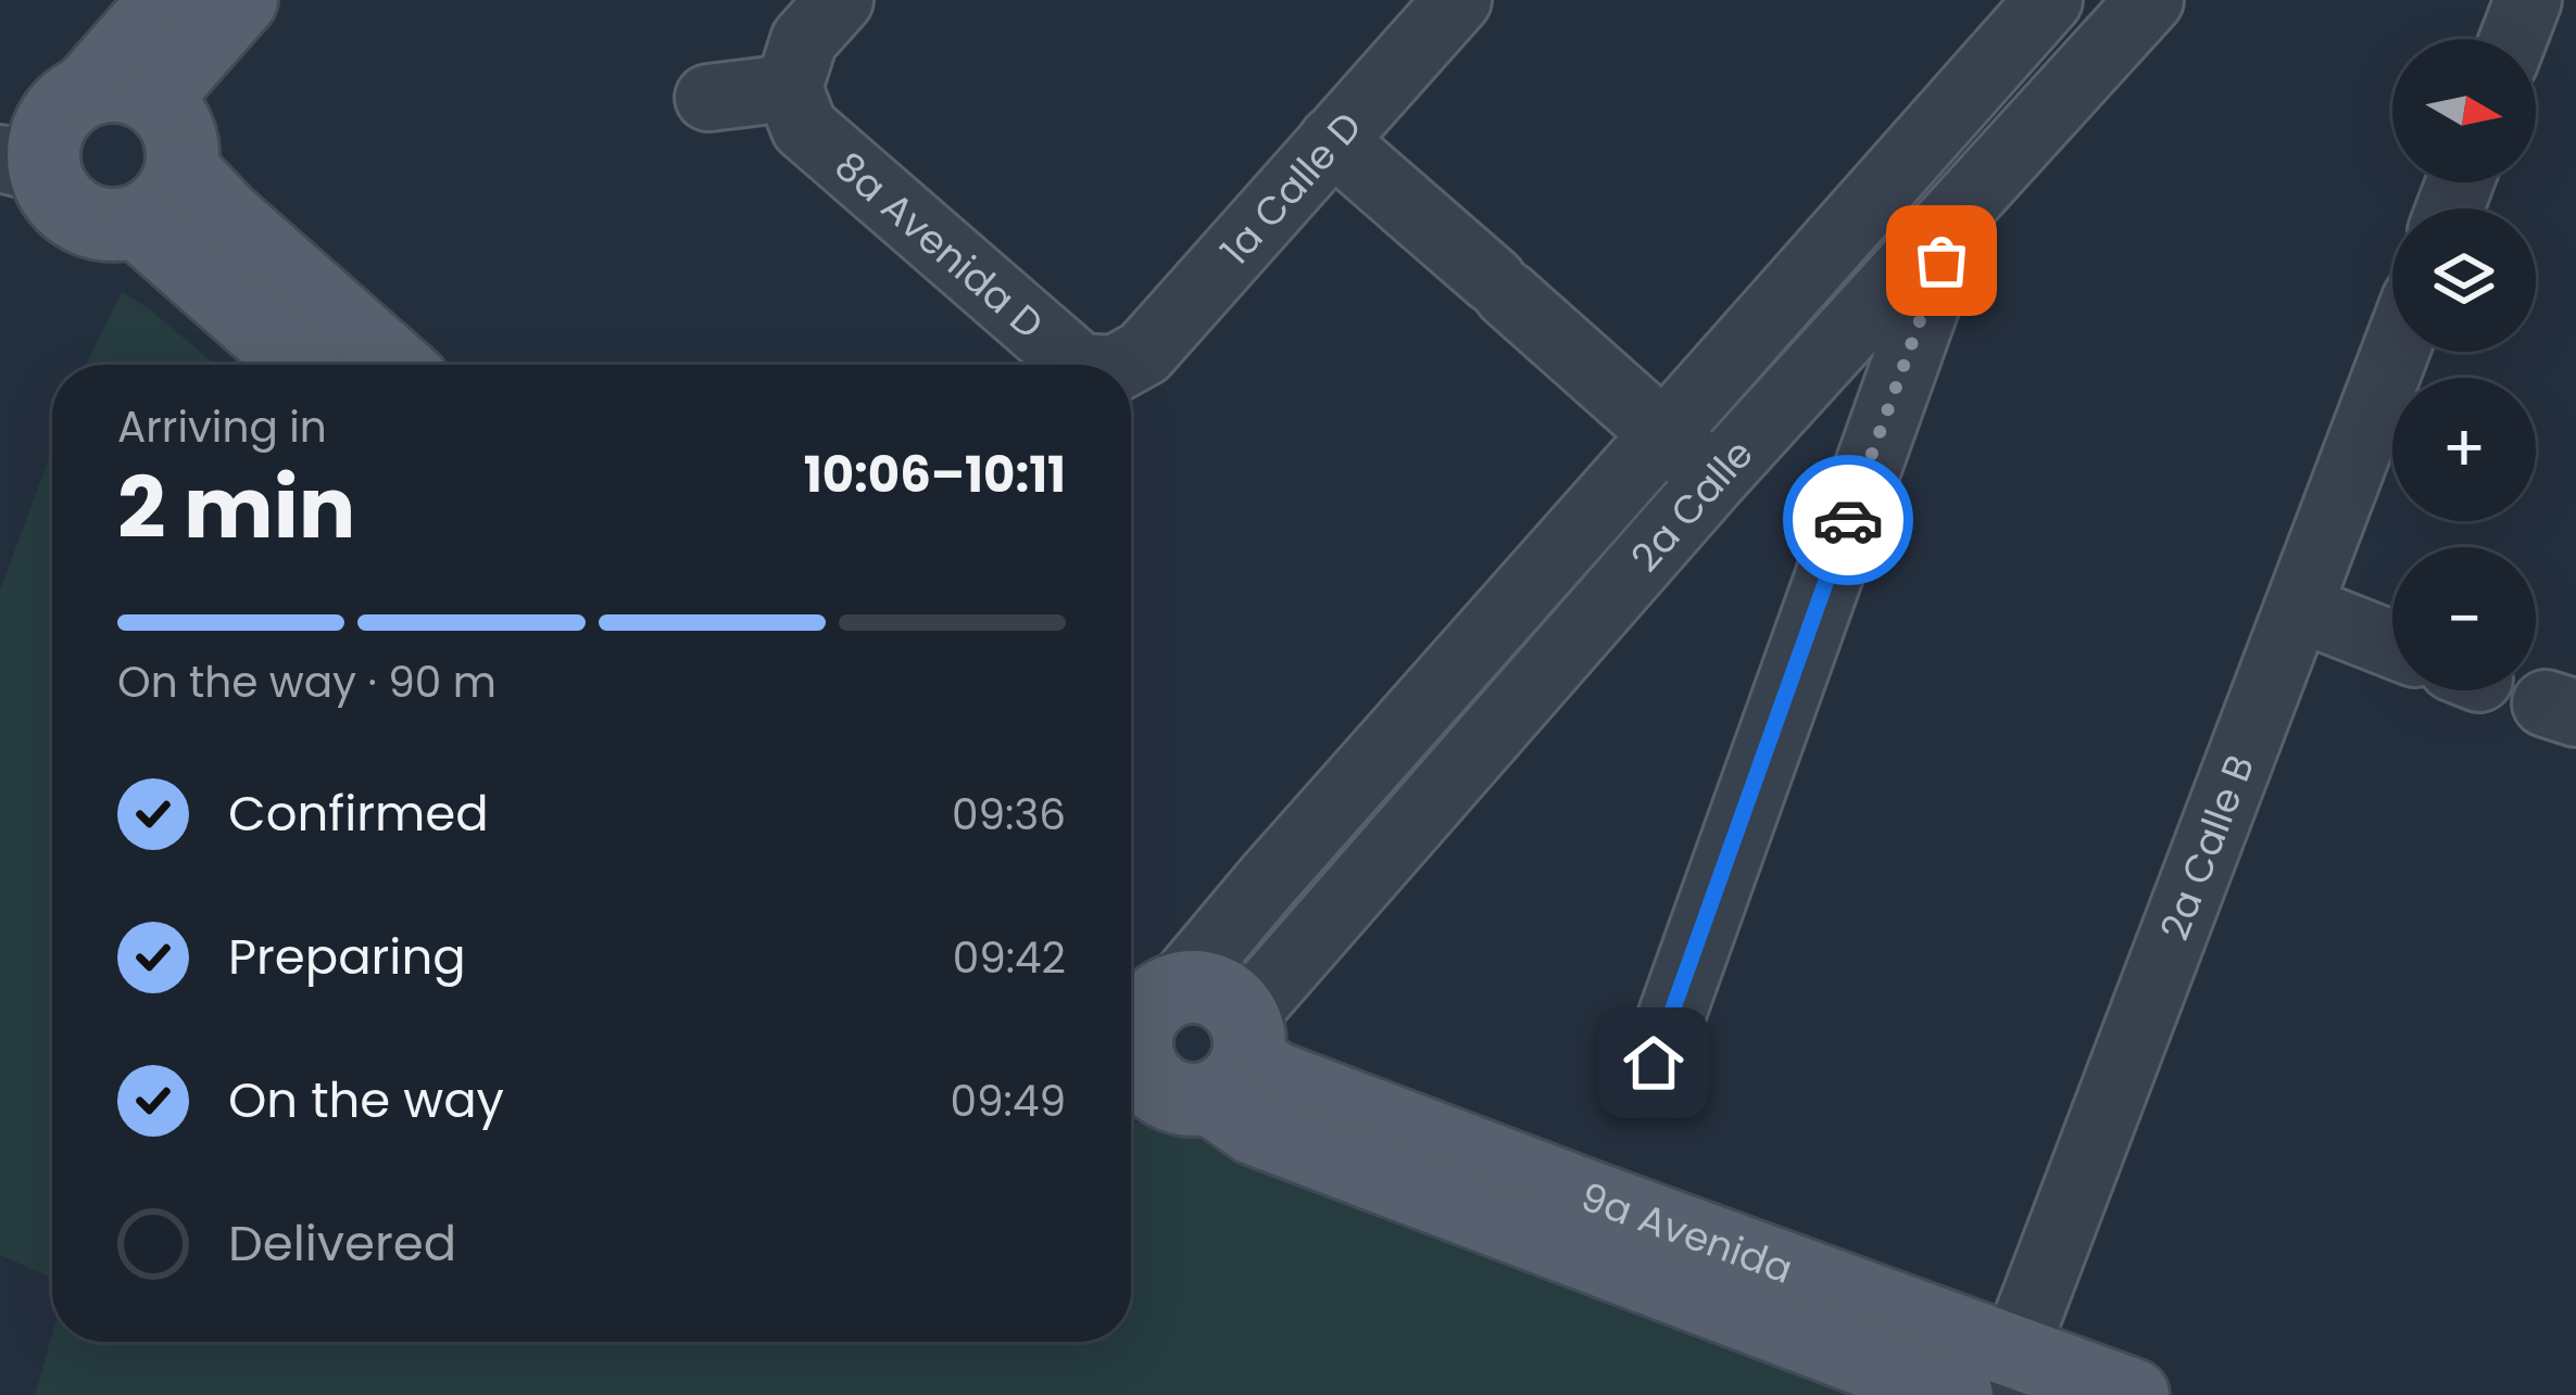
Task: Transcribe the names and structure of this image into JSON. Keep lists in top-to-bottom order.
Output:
{
  "streets": {
    "main road": ["9a Avenida"],
    "street": [
      "1a Calle D",
      "8a Avenida D",
      "2a Calle",
      "2a Calle B"
    ]
  },
  "crossings": [
    ["2a Calle", "9a Avenida"],
    ["2a Calle B", "9a Avenida"]
  ],
  "north": "right",
  "page": {
    "map_buttons": ["+", "−"],
    "heading": ["2 min", "Arriving in", "10:06–10:11"],
    "bar": "On the way · 90 m",
    "list": [
      ["Confirmed", "09:36"],
      ["Preparing", "09:42"],
      ["On the way", "09:49"],
      "Delivered"
    ]
  }
}
